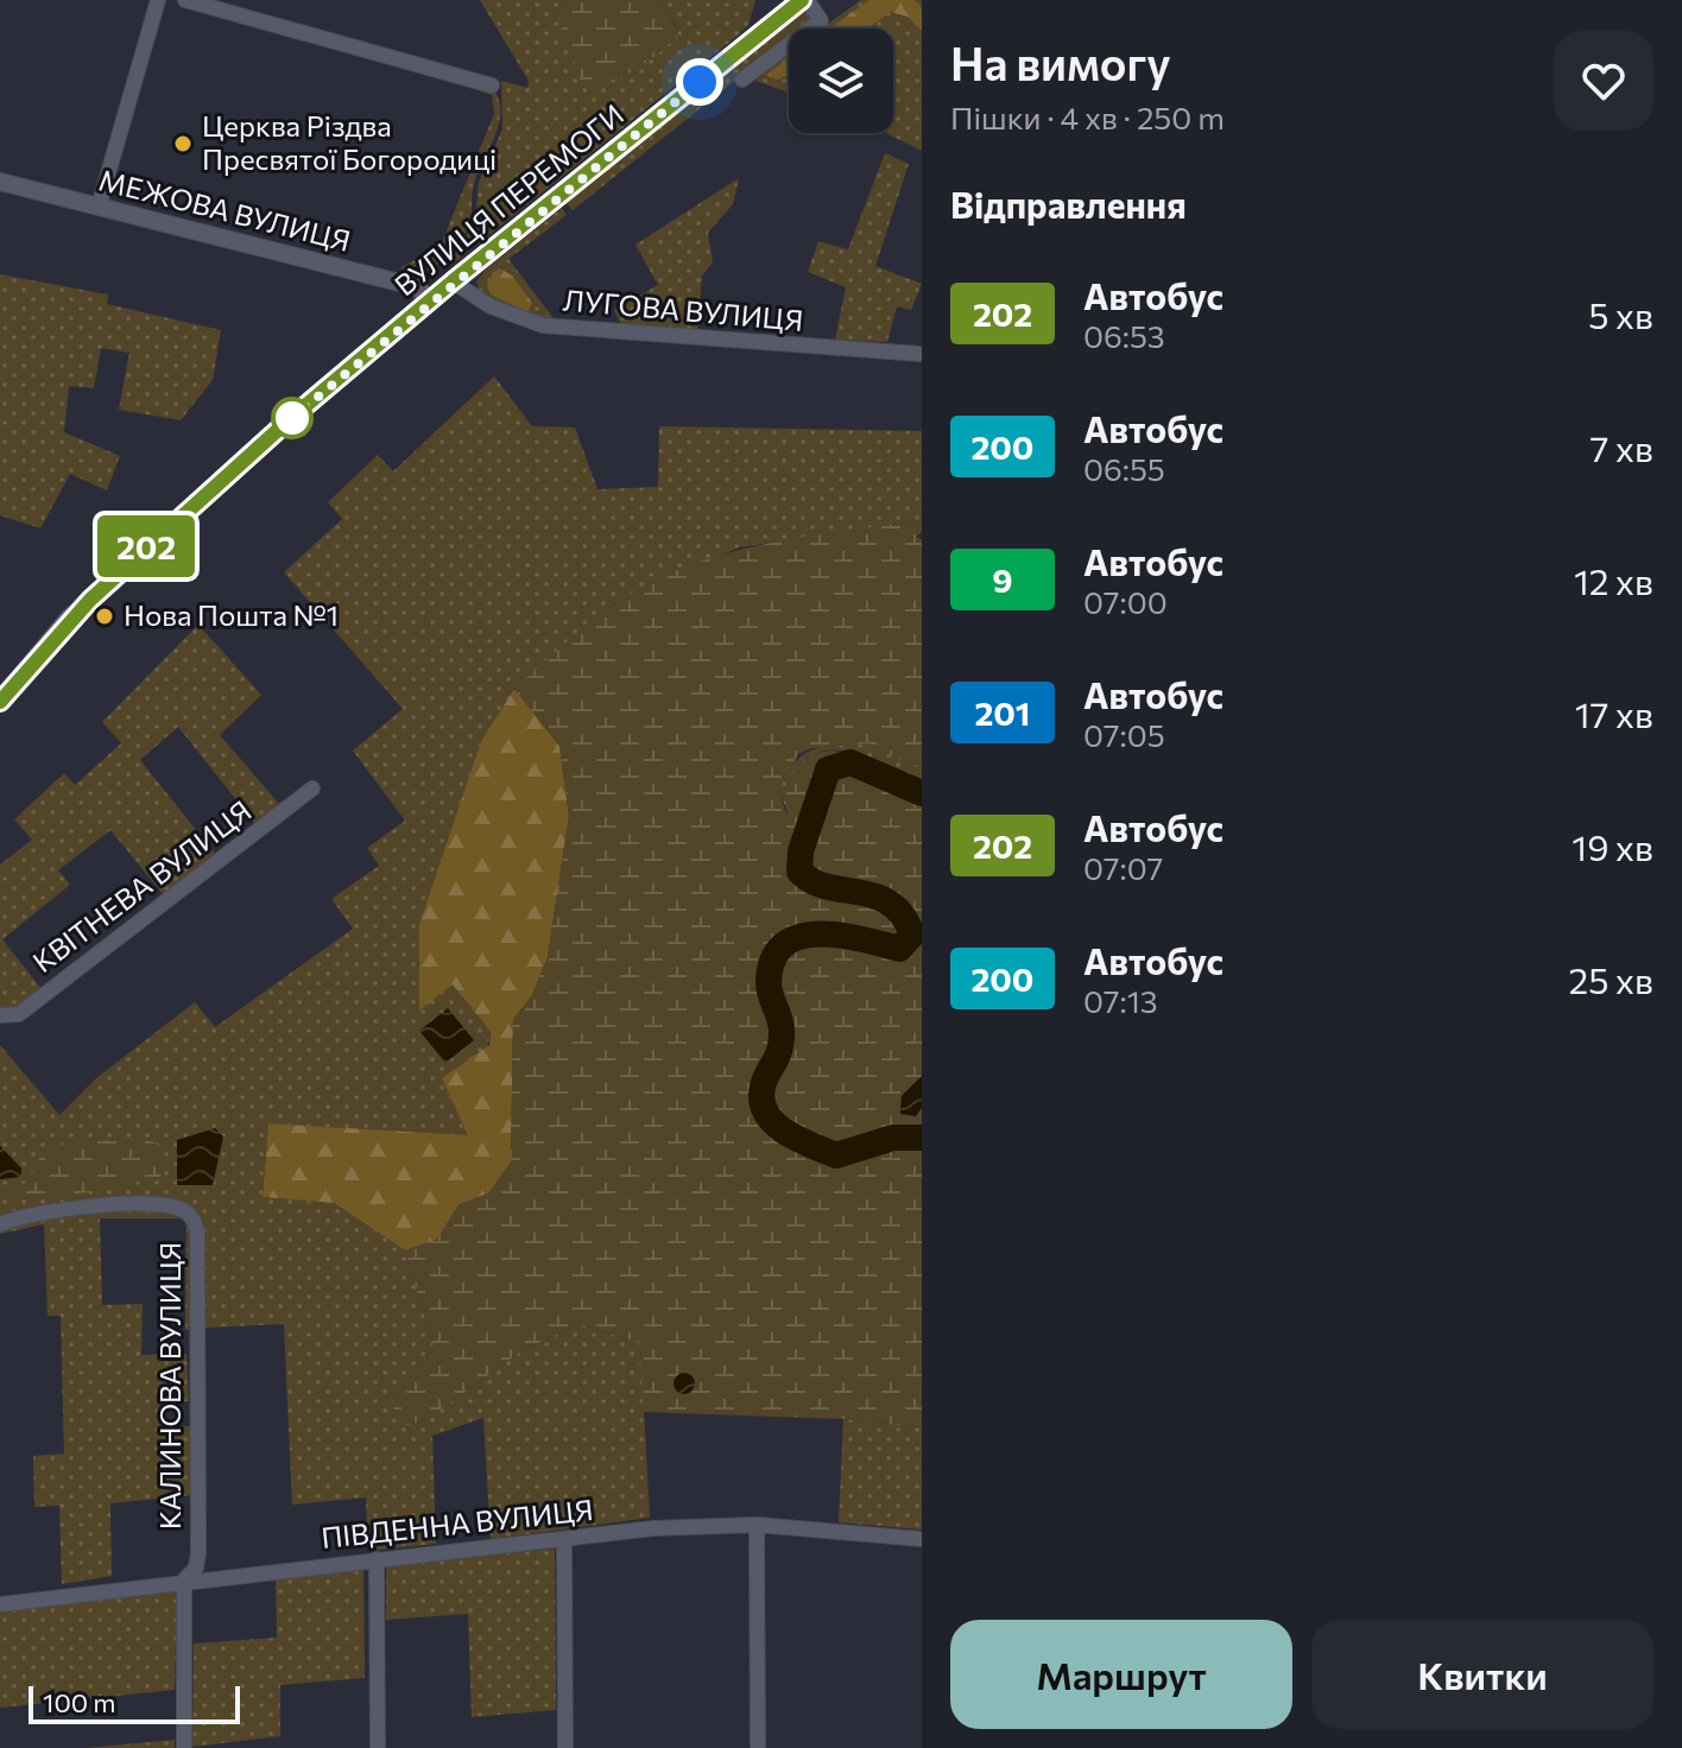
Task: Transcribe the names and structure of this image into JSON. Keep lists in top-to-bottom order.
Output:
{
  "streets": {
    "main road": ["ВУЛИЦЯ ПЕРЕМОГИ"],
    "street": [
      "МЕЖОВА ВУЛИЦЯ",
      "ЛУГОВА ВУЛИЦЯ",
      "КВІТНЕВА ВУЛИЦЯ",
      "КАЛИНОВА ВУЛИЦЯ",
      "ПІВДЕННА ВУЛИЦЯ"
    ]
  },
  "crossings": [
    ["ВУЛИЦЯ ПЕРЕМОГИ", "МЕЖОВА ВУЛИЦЯ"],
    ["ВУЛИЦЯ ПЕРЕМОГИ", "ЛУГОВА ВУЛИЦЯ"],
    ["КАЛИНОВА ВУЛИЦЯ", "ПІВДЕННА ВУЛИЦЯ"]
  ],
  "places": ["Церква Різдва Пресвятої Богородиці", "Нова Пошта №1"],
  "lines": ["bus line 202"],
  "scale_bar": "100 m",
  "page": {
    "on_map": "202",
    "heading": [
      ["На вимогу", "Пішки · 4 хв · 250 m"],
      "Відправлення"
    ],
    "list": [
      {
        "mark": "202",
        "name": "Автобус",
        "note": "06:53",
        "value": "5 хв"
      },
      {
        "mark": "200",
        "name": "Автобус",
        "note": "06:55",
        "value": "7 хв"
      },
      {
        "mark": "9",
        "name": "Автобус",
        "note": "07:00",
        "value": "12 хв"
      },
      {
        "mark": "201",
        "name": "Автобус",
        "note": "07:05",
        "value": "17 хв"
      },
      {
        "mark": "202",
        "name": "Автобус",
        "note": "07:07",
        "value": "19 хв"
      },
      {
        "mark": "200",
        "name": "Автобус",
        "note": "07:13",
        "value": "25 хв"
      }
    ],
    "buttons": ["Маршрут", "Квитки"],
    "scale": "100 m"
  }
}
